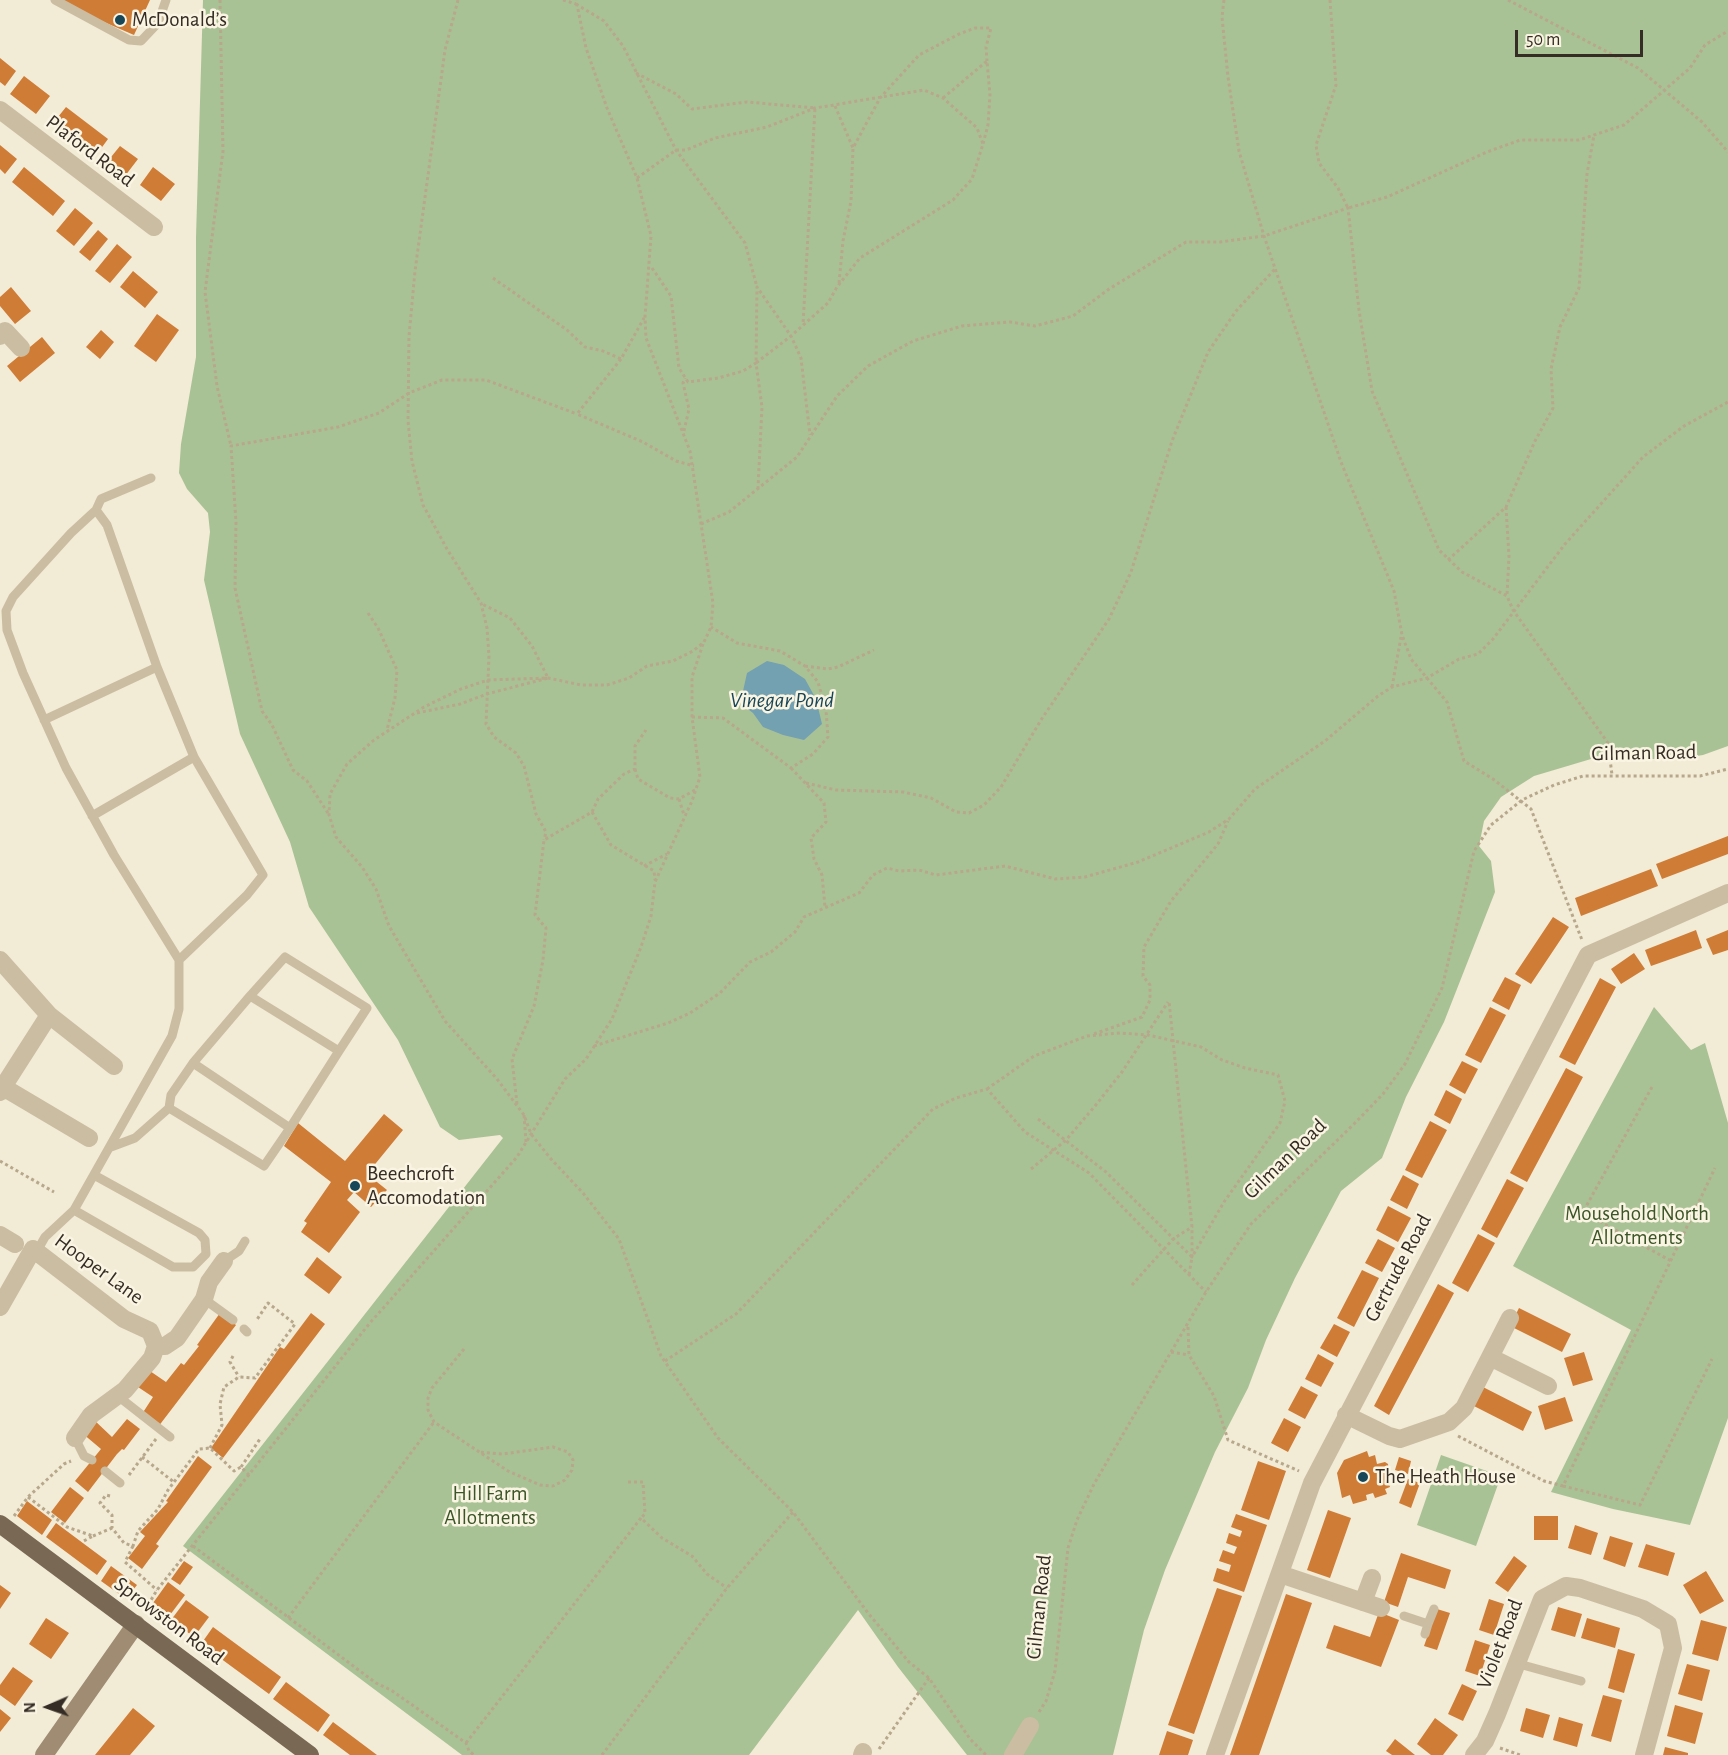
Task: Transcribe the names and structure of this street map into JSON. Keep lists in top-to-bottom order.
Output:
{
  "streets": {
    "main road": ["Sprowston Road"],
    "street": [
      "Plaford Road",
      "Gertrude Road",
      "Hooper Lane",
      "Violet Road"
    ],
    "path": ["Gilman Road"]
  },
  "water": ["Vinegar Pond"],
  "parks": ["Mousehold North Allotments", "Hill Farm Allotments"],
  "places": ["McDonald’s", "Beechcroft Accomodation", "The Heath House"],
  "scale_bar": "50 m",
  "north": "left"
}
